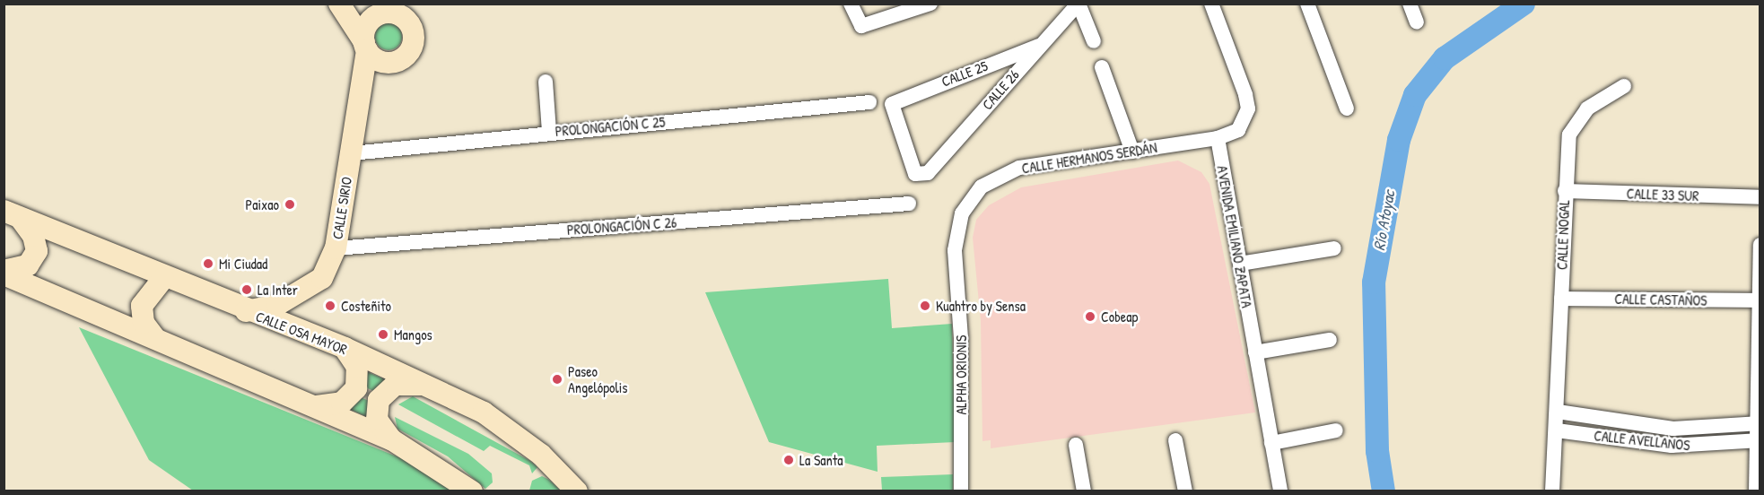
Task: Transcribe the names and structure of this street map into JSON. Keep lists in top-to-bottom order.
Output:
{
  "streets": {
    "street": [
      "CALLE 25",
      "CALLE 26",
      "PROLONGACIÓN C 25",
      "CALLE HERMANOS SERDÁN",
      "CALLE 33 SUR",
      "CALLE SIRIO",
      "PROLONGACIÓN C 26",
      "CALLE NOGAL",
      "AVENIDA EMILIANO ZAPATA",
      "CALLE CASTAÑOS",
      "CALLE OSA MAYOR",
      "ALPHA ORIONIS",
      "CALLE AVELLANOS"
    ]
  },
  "crossings": [
    ["CALLE 25", "CALLE 26"],
    ["PROLONGACIÓN C 25", "CALLE SIRIO"],
    ["CALLE HERMANOS SERDÁN", "AVENIDA EMILIANO ZAPATA"],
    ["CALLE HERMANOS SERDÁN", "ALPHA ORIONIS"],
    ["CALLE 33 SUR", "CALLE NOGAL"],
    ["CALLE SIRIO", "PROLONGACIÓN C 26"],
    ["CALLE SIRIO", "CALLE OSA MAYOR"],
    ["CALLE NOGAL", "CALLE CASTAÑOS"],
    ["CALLE NOGAL", "CALLE AVELLANOS"]
  ],
  "water": ["Río Atoyac"],
  "places": [
    "Paixao",
    "Mi Ciudad",
    "La Inter",
    "Costeñito",
    "Kuahtro by Sensa",
    "Cobeap",
    "Mangos",
    "Paseo Angelópolis",
    "La Santa"
  ]
}
